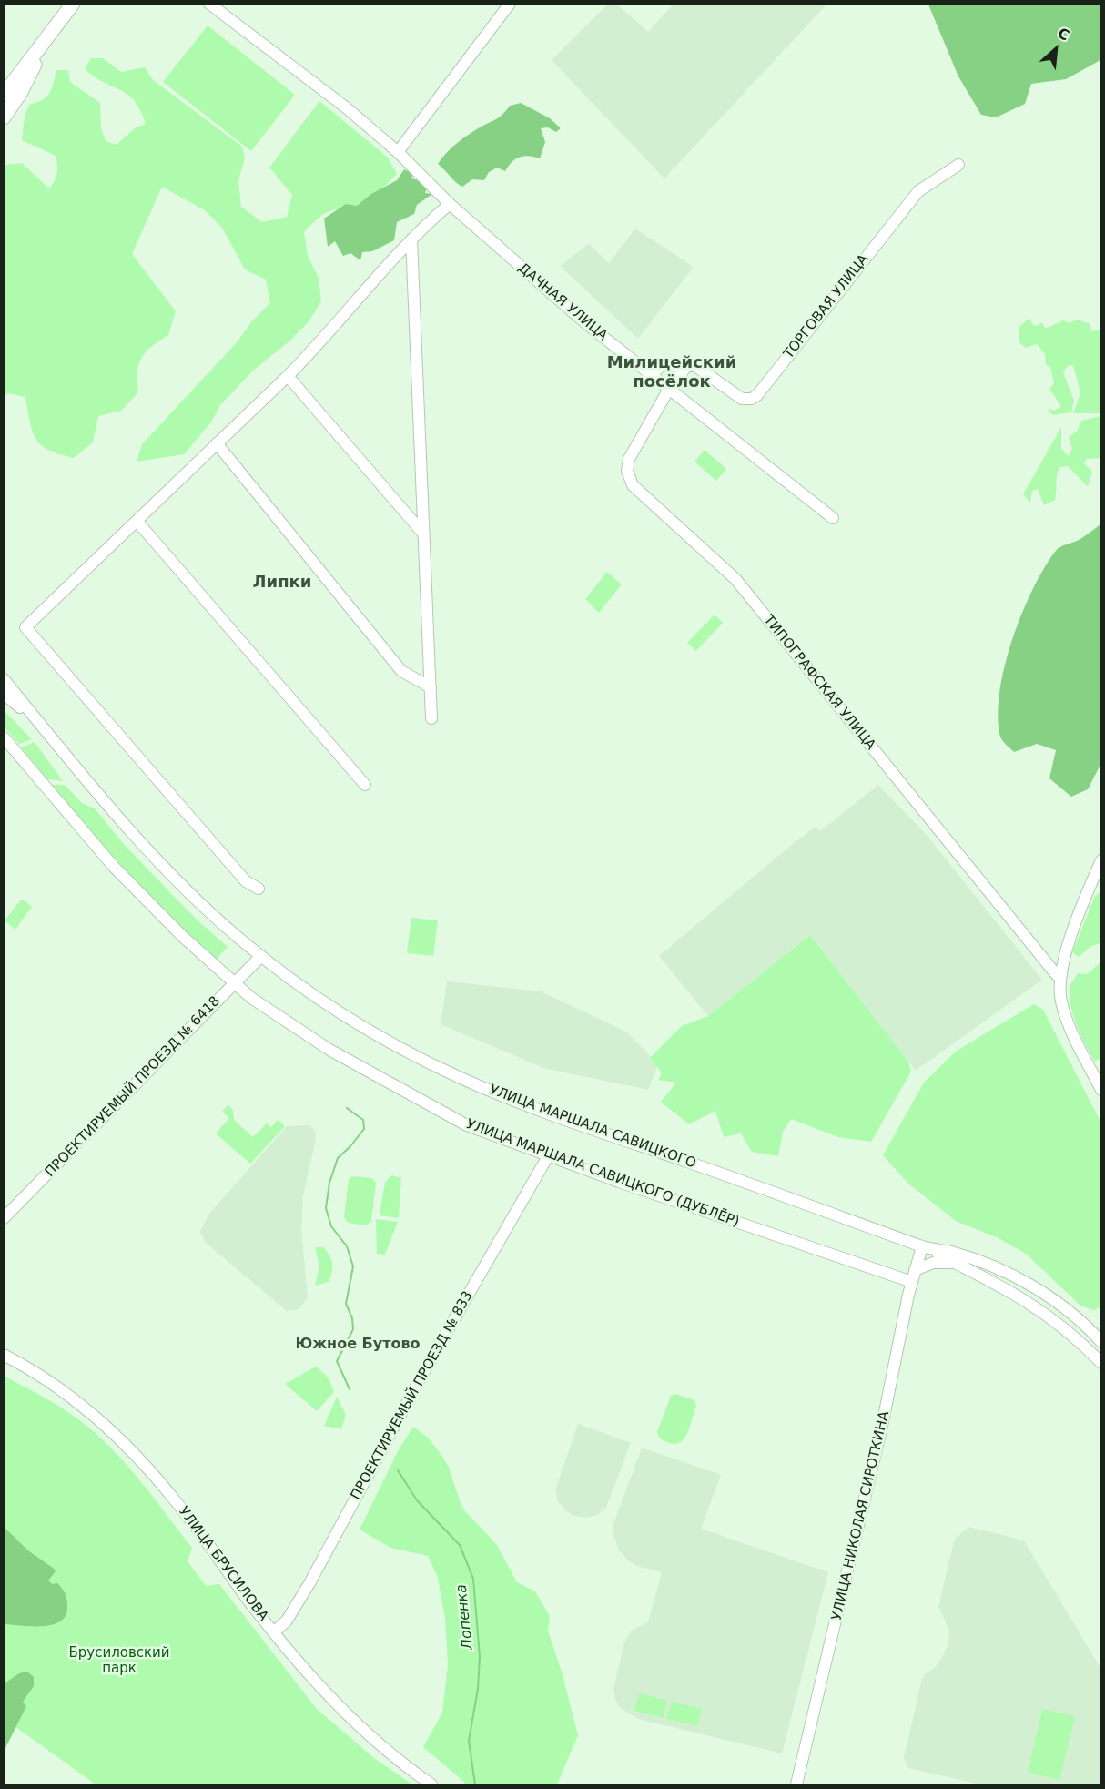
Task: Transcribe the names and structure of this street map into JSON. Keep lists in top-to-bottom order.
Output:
{
  "streets": {
    "street": [
      "ДАЧНАЯ УЛИЦА",
      "ТОРГОВАЯ УЛИЦА",
      "ТИПОГРАФСКАЯ УЛИЦА",
      "ПРОЕКТИРУЕМЫЙ ПРОЕЗД № 6418",
      "УЛИЦА МАРШАЛА САВИЦКОГО",
      "УЛИЦА МАРШАЛА САВИЦКОГО (ДУБЛЁР)",
      "ПРОЕКТИРУЕМЫЙ ПРОЕЗД № 833",
      "УЛИЦА НИКОЛАЯ СИРОТКИНА",
      "УЛИЦА БРУСИЛОВА"
    ]
  },
  "crossings": [
    ["ДАЧНАЯ УЛИЦА", "ТОРГОВАЯ УЛИЦА"],
    ["ДАЧНАЯ УЛИЦА", "ТИПОГРАФСКАЯ УЛИЦА"],
    ["ПРОЕКТИРУЕМЫЙ ПРОЕЗД № 6418", "УЛИЦА МАРШАЛА САВИЦКОГО"],
    ["ПРОЕКТИРУЕМЫЙ ПРОЕЗД № 6418", "УЛИЦА МАРШАЛА САВИЦКОГО (ДУБЛЁР)"],
    ["УЛИЦА МАРШАЛА САВИЦКОГО", "УЛИЦА НИКОЛАЯ СИРОТКИНА"],
    ["УЛИЦА МАРШАЛА САВИЦКОГО (ДУБЛЁР)", "ПРОЕКТИРУЕМЫЙ ПРОЕЗД № 833"],
    ["УЛИЦА МАРШАЛА САВИЦКОГО (ДУБЛЁР)", "УЛИЦА НИКОЛАЯ СИРОТКИНА"],
    ["ПРОЕКТИРУЕМЫЙ ПРОЕЗД № 833", "УЛИЦА БРУСИЛОВА"]
  ],
  "districts": ["Милицейский посёлок", "Липки", "Южное Бутово"],
  "water": ["Лопенка"],
  "parks": ["Брусиловский парк"],
  "north": "top right"
}
